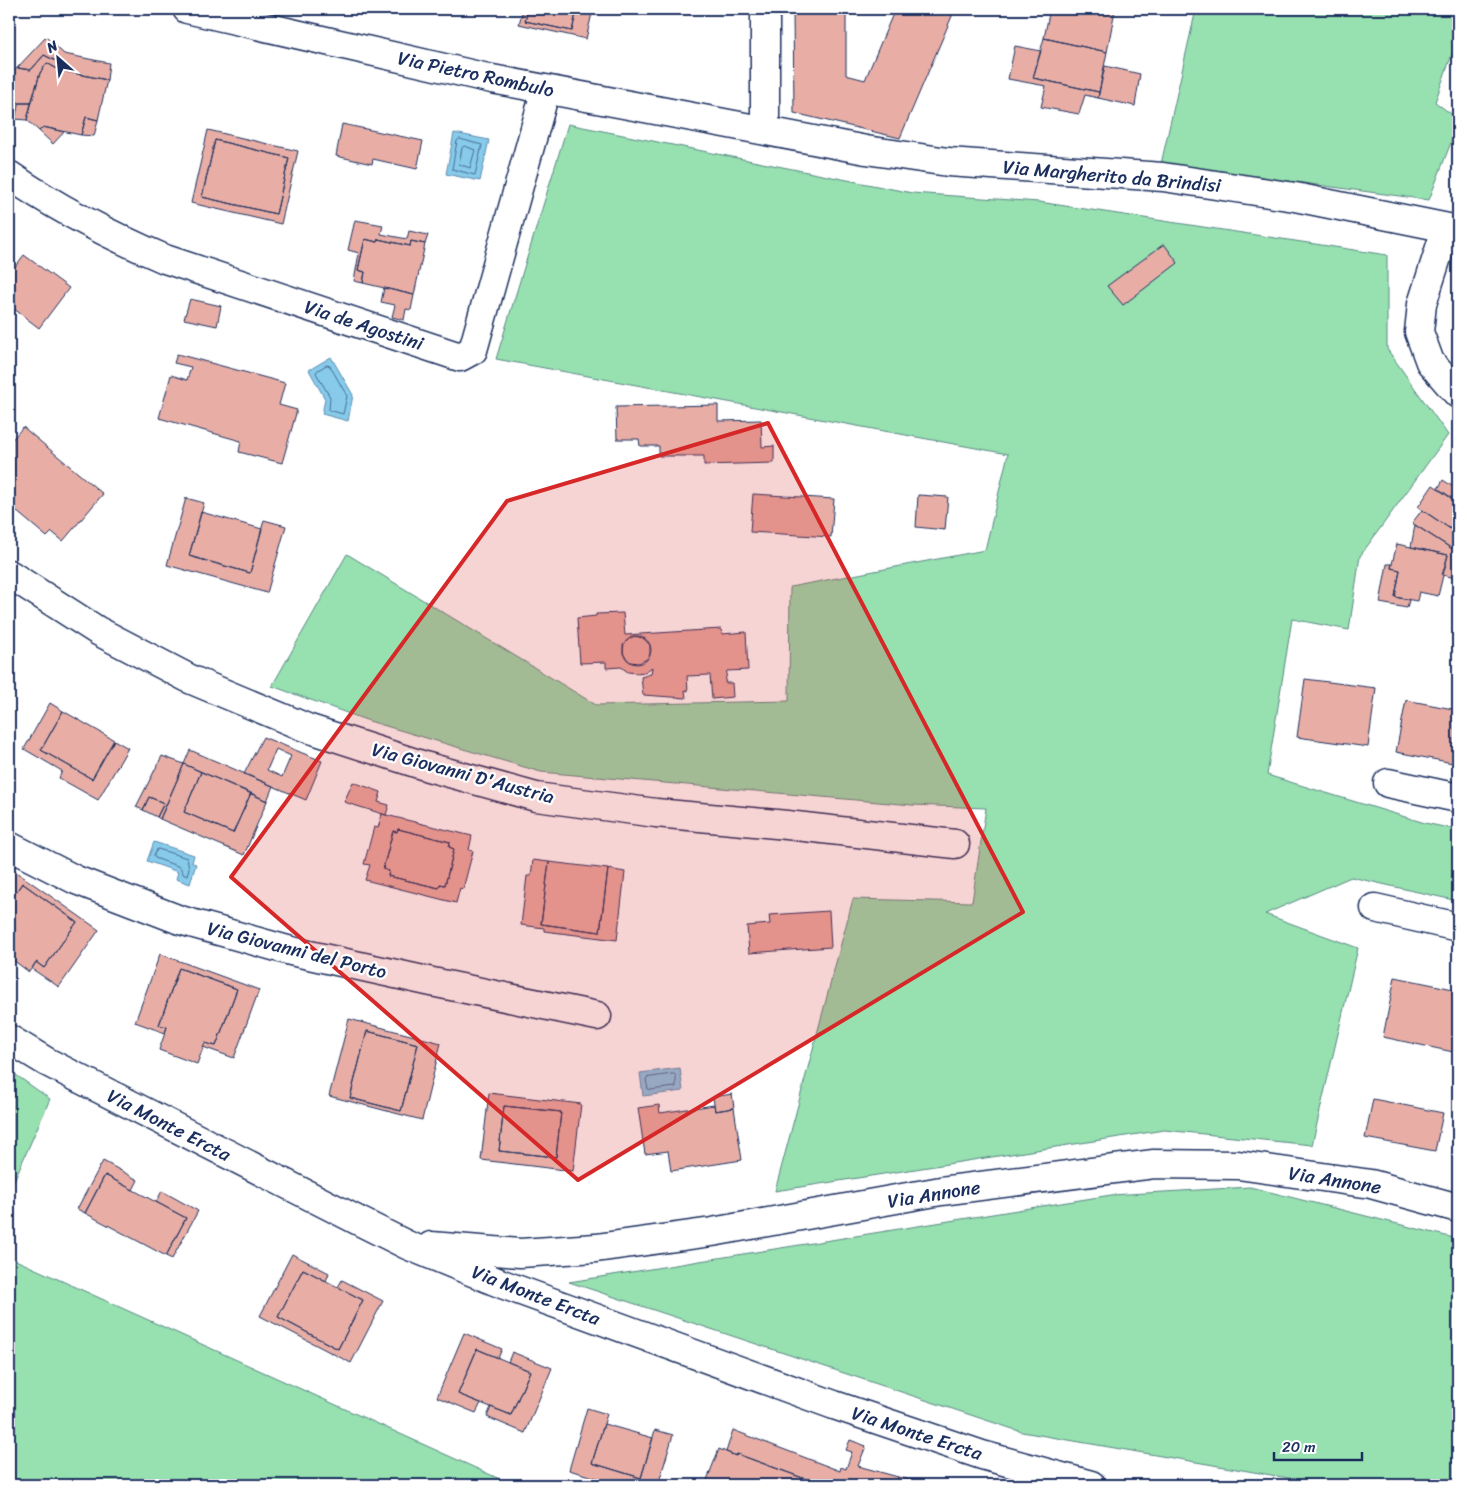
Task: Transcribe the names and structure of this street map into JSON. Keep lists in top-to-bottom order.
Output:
{
  "streets": {
    "street": [
      "Via Pietro Rombulo",
      "Via Margherito da Brindisi",
      "Via de Agostini",
      "Via Giovanni D'Austria",
      "Via Giovanni del Porto",
      "Via Monte Ercta",
      "Via Annone"
    ]
  },
  "crossings": [
    ["Via Pietro Rombulo", "Via Margherito da Brindisi"],
    ["Via Pietro Rombulo", "Via de Agostini"],
    ["Via Monte Ercta", "Via Annone"]
  ],
  "scale_bar": "20 m",
  "north": "top left"
}
